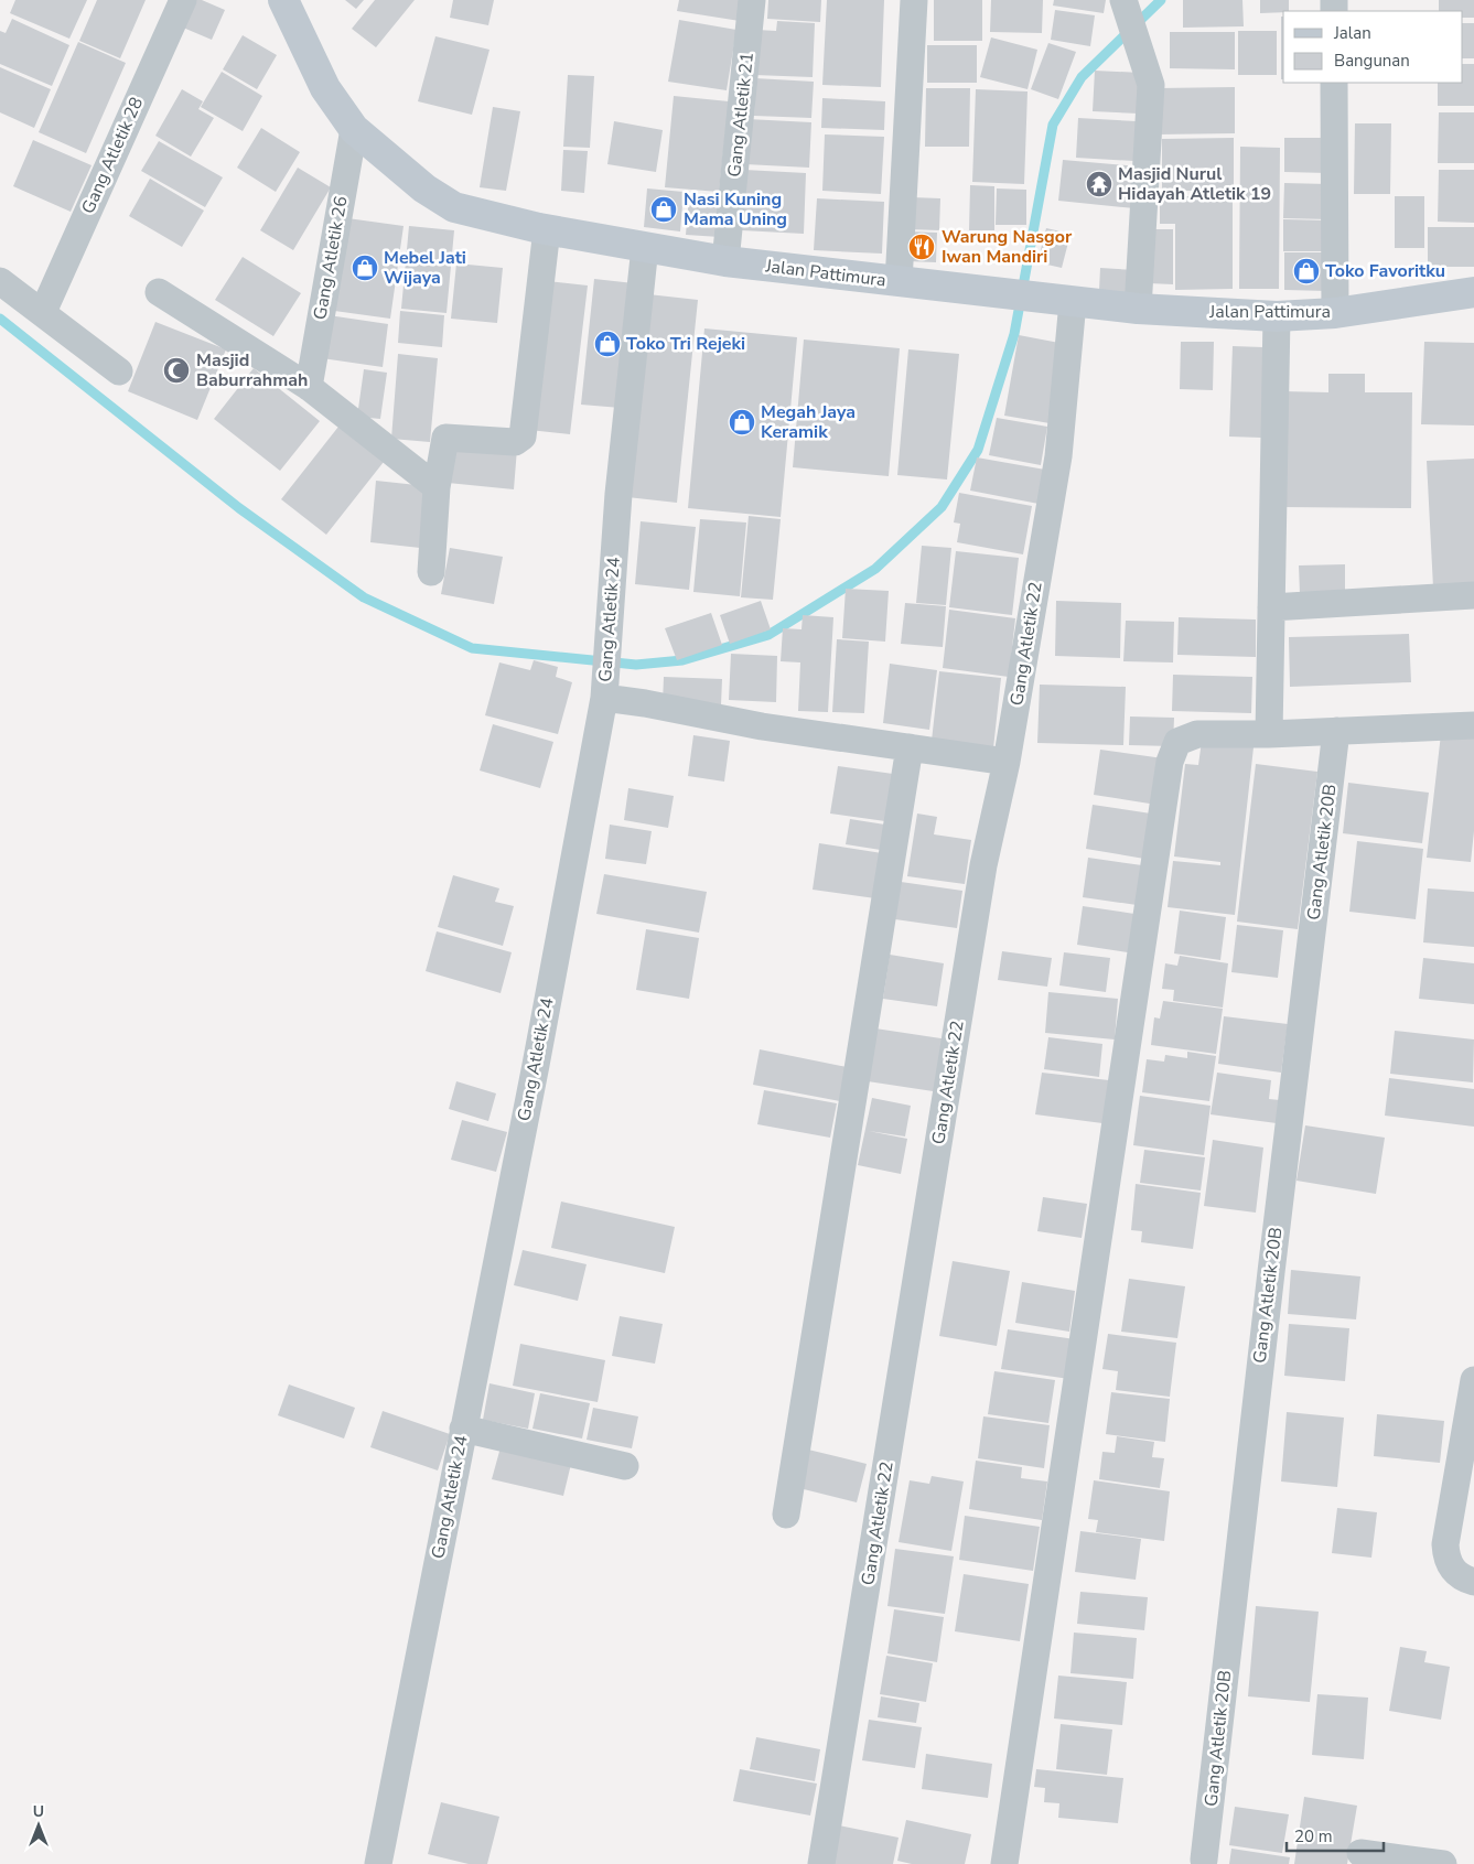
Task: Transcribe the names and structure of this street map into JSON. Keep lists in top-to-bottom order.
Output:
{
  "streets": {
    "street": [
      "Gang Atletik 21",
      "Gang Atletik 28",
      "Gang Atletik 26",
      "Jalan Pattimura",
      "Gang Atletik 24",
      "Gang Atletik 22",
      "Gang Atletik 20B"
    ]
  },
  "crossings": [
    ["Gang Atletik 21", "Jalan Pattimura"],
    ["Gang Atletik 26", "Jalan Pattimura"],
    ["Jalan Pattimura", "Gang Atletik 24"],
    ["Jalan Pattimura", "Gang Atletik 22"]
  ],
  "places": {
    "temple": ["Masjid Nurul Hidayah Atletik 19"],
    "shop": [
      "Nasi Kuning Mama Uning",
      "Mebel Jati Wijaya",
      "Toko Favoritku",
      "Toko Tri Rejeki",
      "Megah Jaya Keramik"
    ],
    "restaurant": ["Warung Nasgor Iwan Mandiri"],
    "mosque": ["Masjid Baburrahmah"]
  },
  "legend": ["Jalan", "Bangunan"],
  "scale_bar": "20 m",
  "north": "top"
}
